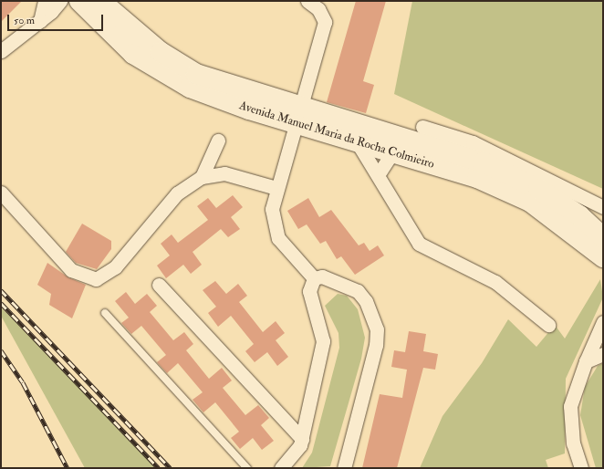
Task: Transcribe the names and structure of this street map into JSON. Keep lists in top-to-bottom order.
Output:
{
  "streets": {
    "main road": ["Avenida Manuel Maria da Rocha Colmieiro"]
  },
  "scale_bar": "50 m"
}
